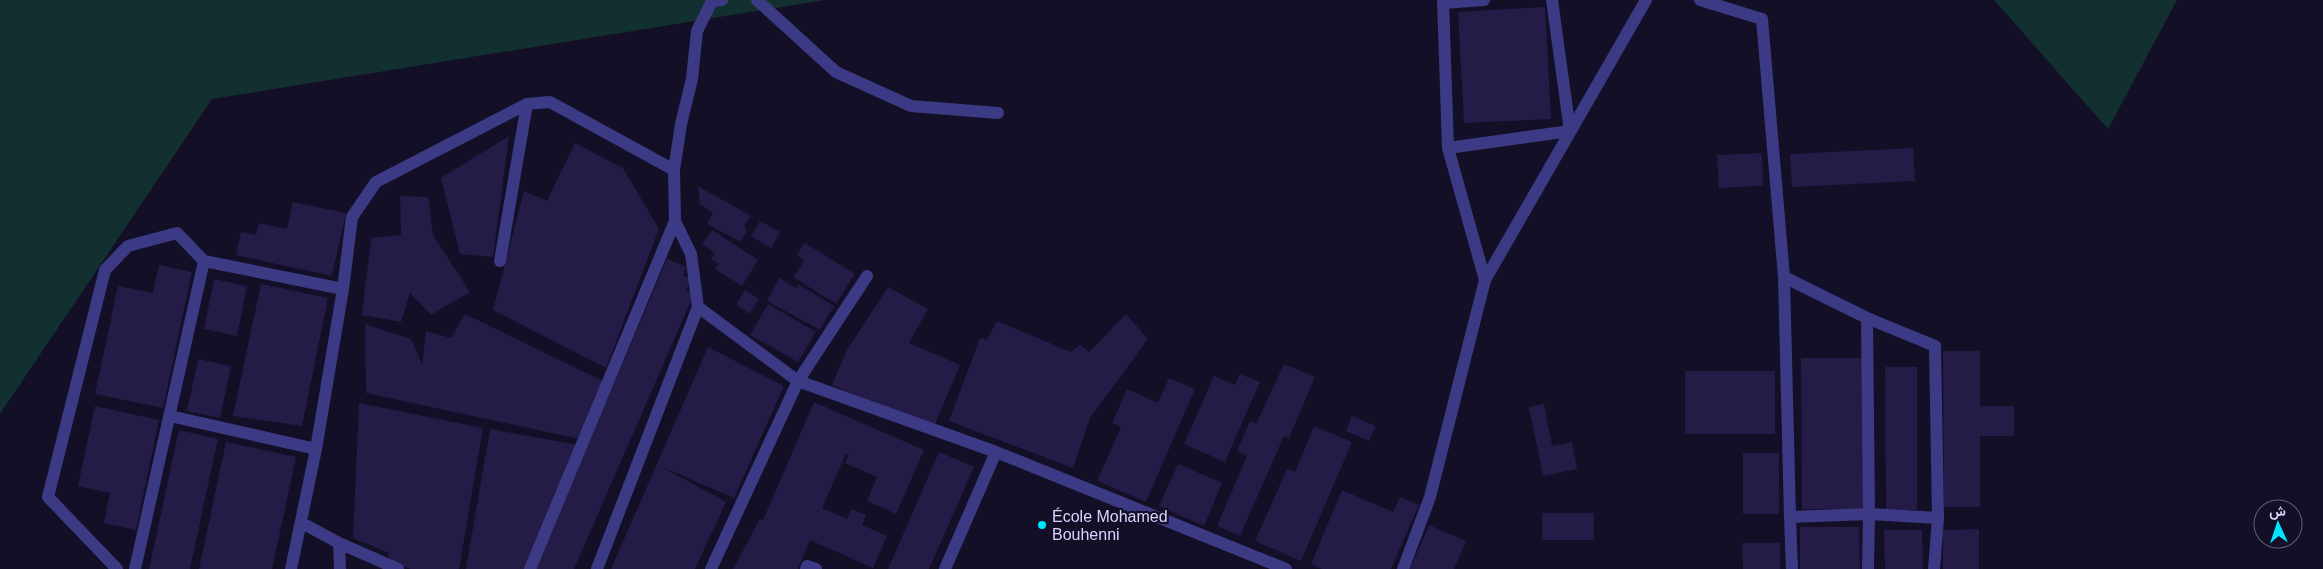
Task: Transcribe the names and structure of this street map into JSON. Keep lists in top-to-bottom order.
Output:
{
  "places": ["École Mohamed Bouhenni"],
  "north": "top"
}
